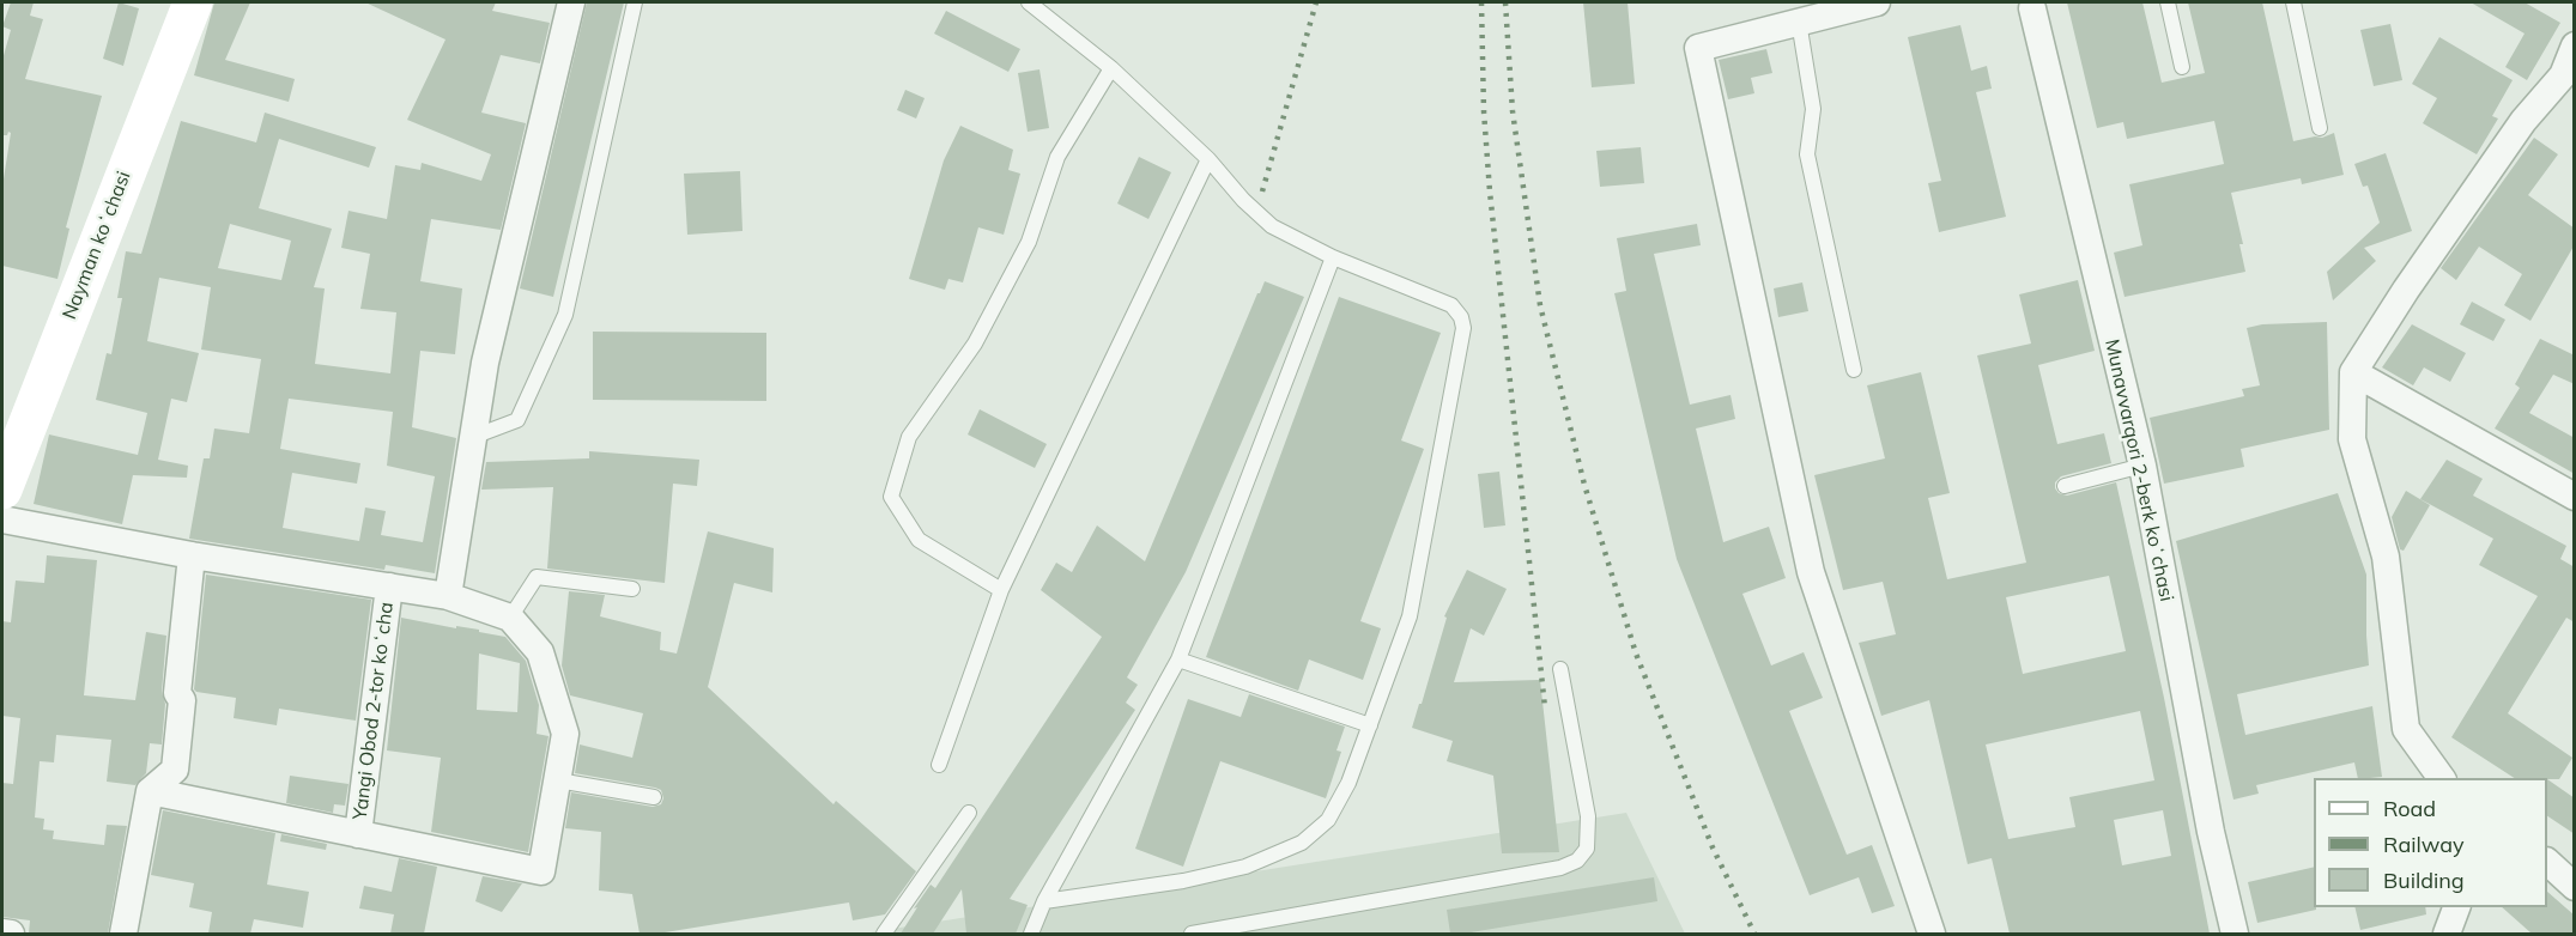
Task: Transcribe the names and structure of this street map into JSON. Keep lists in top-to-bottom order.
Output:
{
  "streets": {
    "main road": ["Nayman koʻchasi"],
    "street": ["Munavvarqori 2-berk koʻchasi", "Yangi Obod 2-tor koʻcha"]
  },
  "legend": ["Road", "Railway", "Building"]
}
